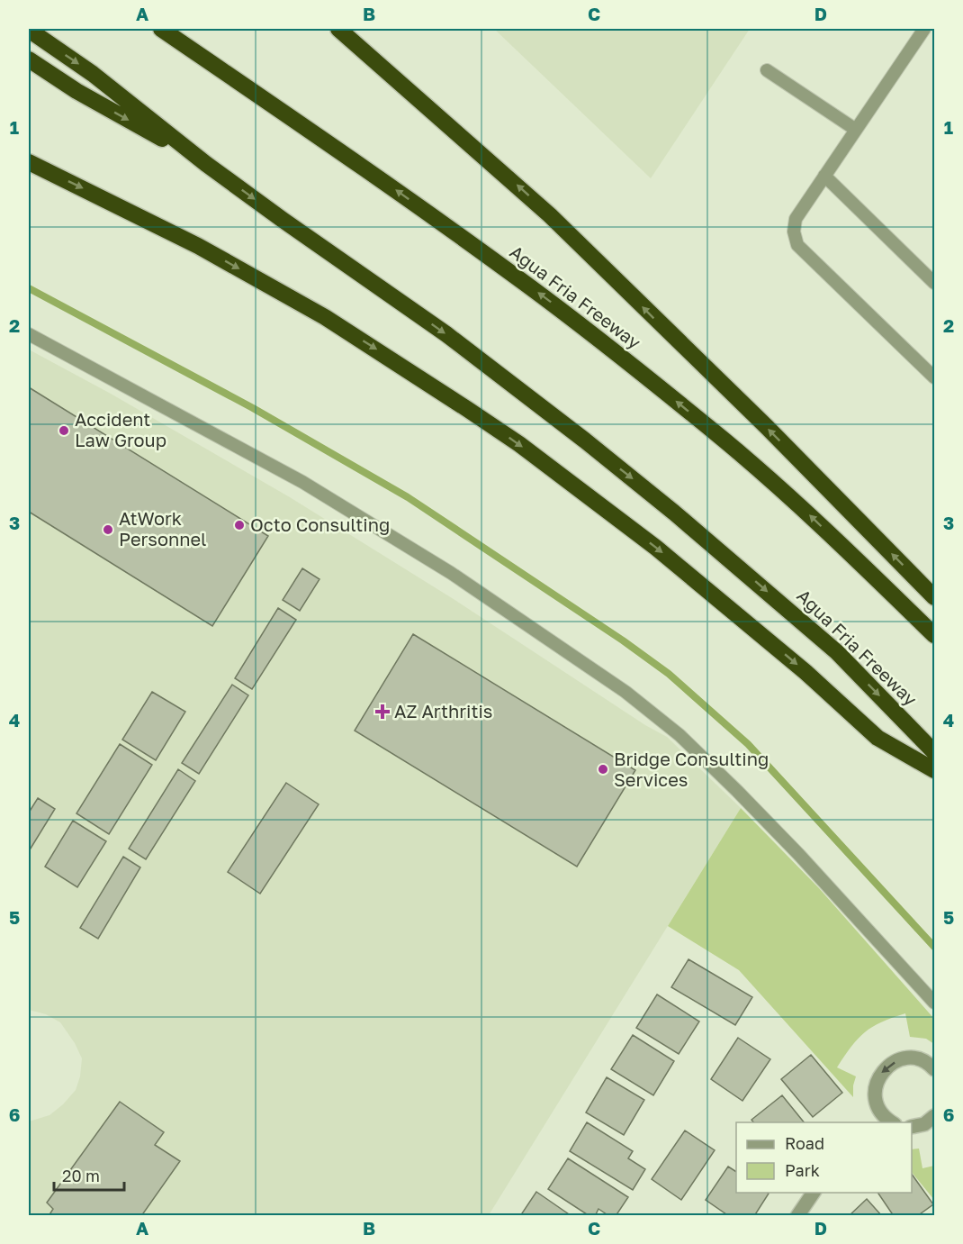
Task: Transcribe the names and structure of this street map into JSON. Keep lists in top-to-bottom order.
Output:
{
  "streets": {
    "highway": ["Agua Fria Freeway"]
  },
  "places": {
    "other": [
      "Accident Law Group",
      "Octo Consulting",
      "AtWork Personnel",
      "Bridge Consulting Services"
    ],
    "health": ["AZ Arthritis"]
  },
  "legend": ["Road", "Park"],
  "scale_bar": "20 m",
  "grid": {
    "columns": [
      "A",
      "B",
      "C",
      "D"
    ],
    "rows": [
      "1",
      "2",
      "3",
      "4",
      "5",
      "6"
    ]
  }
}
